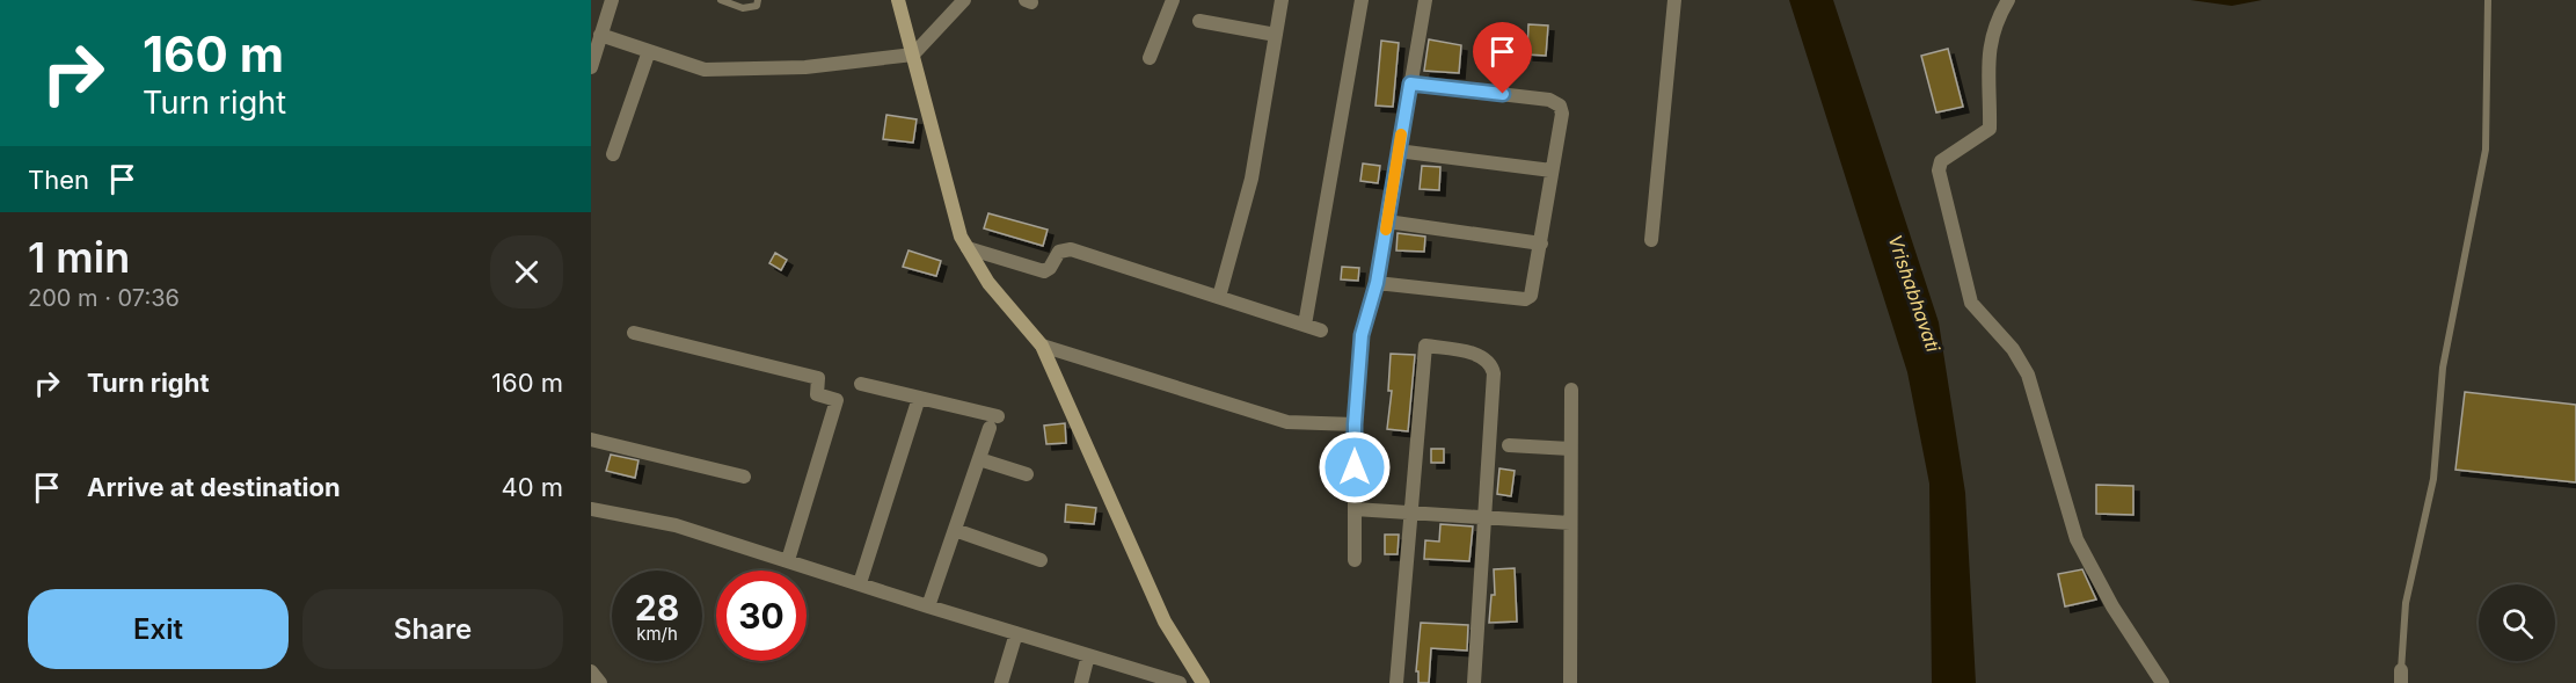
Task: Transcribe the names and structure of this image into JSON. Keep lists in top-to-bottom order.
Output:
{
  "water": ["Vrishabhavati"],
  "page": {
    "turn": ["160 m", "Turn right"],
    "then": "Then",
    "heading": ["1 min", "200 m · 07:36"],
    "list": [
      {
        "name": "Turn right",
        "value": "160 m"
      },
      {
        "name": "Arrive at destination",
        "value": "40 m"
      }
    ],
    "speed": "28 km/h",
    "limit": "30",
    "buttons": ["Exit", "Share"]
  }
}
